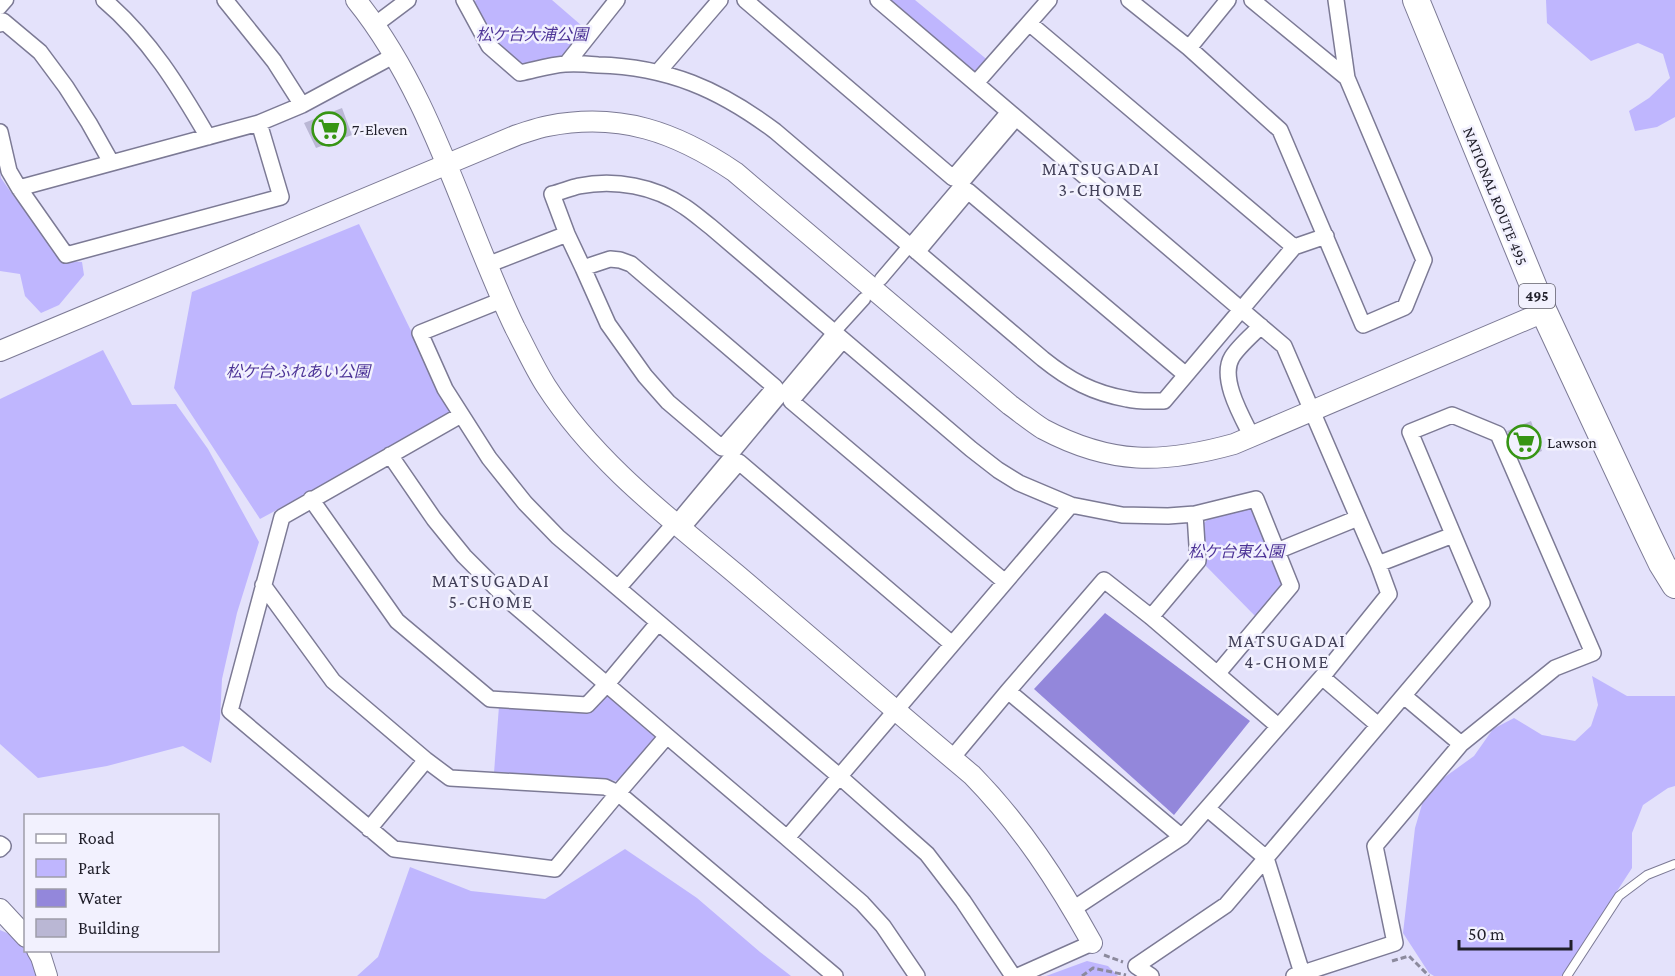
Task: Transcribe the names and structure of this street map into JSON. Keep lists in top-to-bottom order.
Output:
{
  "streets": {
    "highway": ["NATIONAL ROUTE 495", "495"]
  },
  "districts": ["MATSUGADAI 3-CHOME", "MATSUGADAI 5-CHOME", "MATSUGADAI 4-CHOME"],
  "parks": ["松ケ台大浦公園", "松ケ台ふれあい公園", "松ケ台東公園"],
  "places": {
    "supermarket": ["7-Eleven", "Lawson"]
  },
  "legend": [
    "Road",
    "Park",
    "Water",
    "Building"
  ],
  "scale_bar": "50 m"
}
